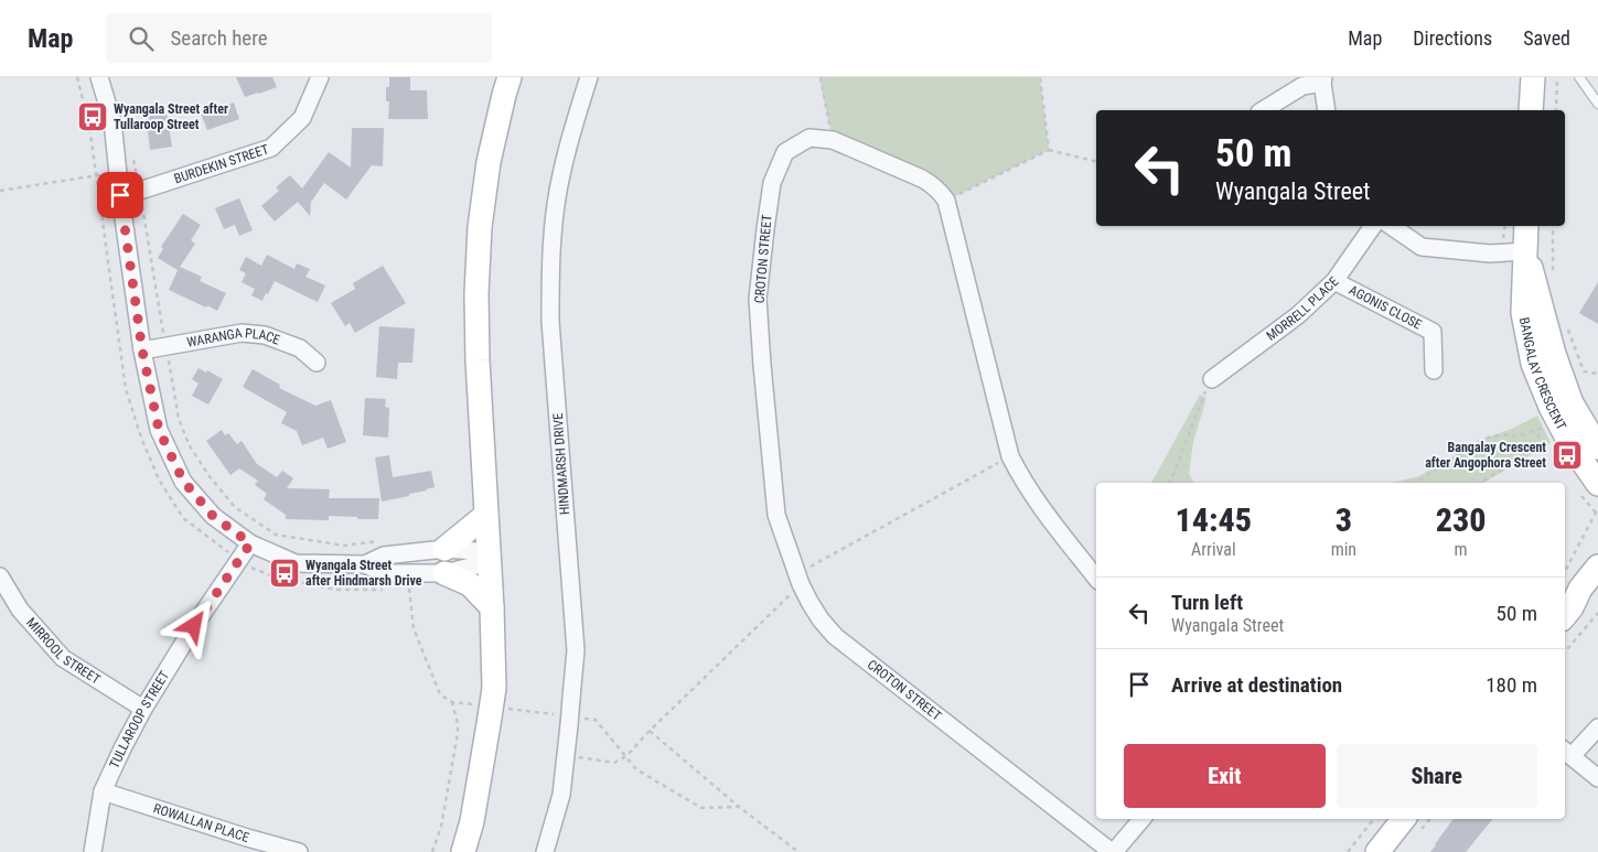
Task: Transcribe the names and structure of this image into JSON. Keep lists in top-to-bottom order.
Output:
{
  "streets": {
    "main road": ["BANGALAY CRESCENT"],
    "street": [
      "BURDEKIN STREET",
      "CROTON STREET",
      "AGONIS CLOSE",
      "MORRELL PLACE",
      "WARANGA PLACE",
      "HINDMARSH DRIVE",
      "MIRROOL STREET",
      "TULLAROOP STREET",
      "ROWALLAN PLACE"
    ]
  },
  "crossings": [
    ["AGONIS CLOSE", "MORRELL PLACE"],
    ["MIRROOL STREET", "TULLAROOP STREET"],
    ["TULLAROOP STREET", "ROWALLAN PLACE"]
  ],
  "places": {
    "bus stop": ["Wyangala Street after Tullaroop Street", "Bangalay Crescent after Angophora Street", "Wyangala Street after Hindmarsh Drive"]
  },
  "page": {
    "header": "Map",
    "search": "Search here",
    "nav": ["Map", "Directions", "Saved"],
    "turn": ["50 m", "Wyangala Street"],
    "eta": [
      "14:45",
      "Arrival",
      "3",
      "min",
      "230",
      "m"
    ],
    "list": [
      {
        "name": "Turn left",
        "note": "Wyangala Street",
        "value": "50 m"
      },
      {
        "name": "Arrive at destination",
        "value": "180 m"
      }
    ],
    "buttons": ["Exit", "Share"]
  }
}
